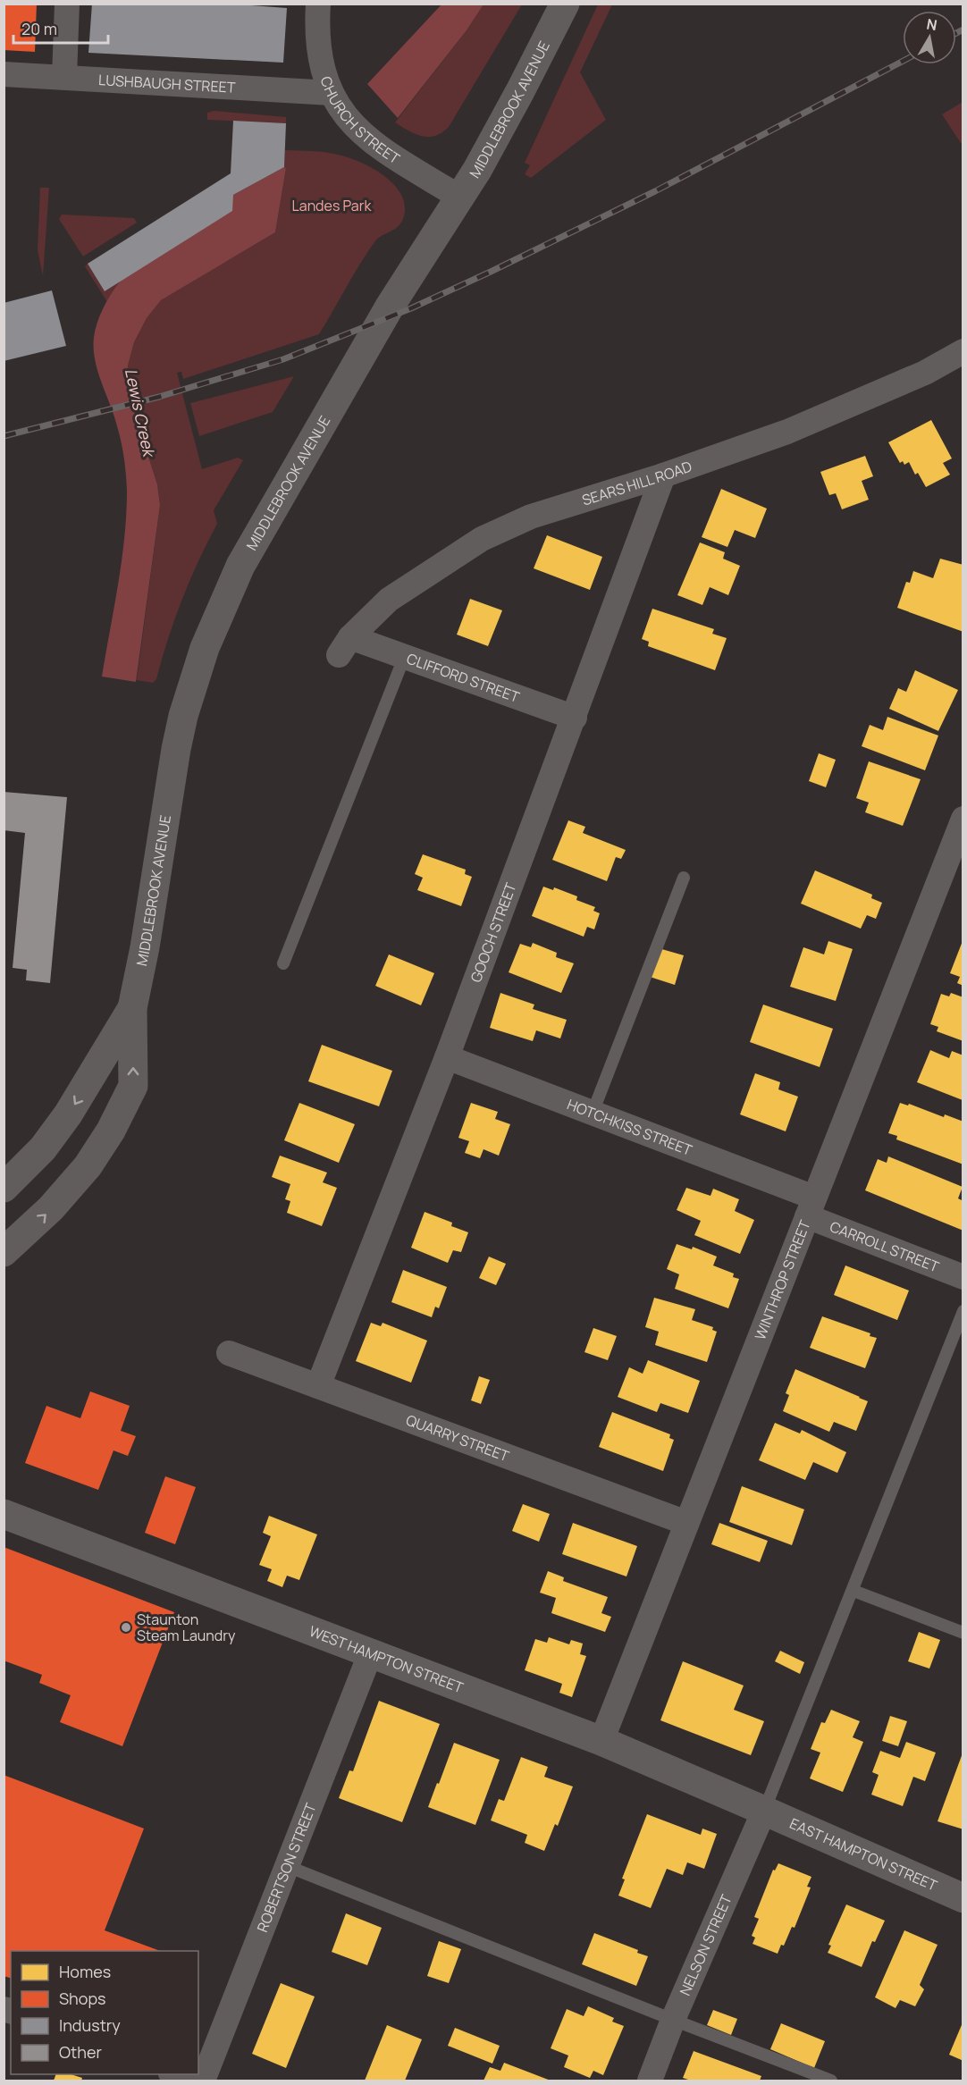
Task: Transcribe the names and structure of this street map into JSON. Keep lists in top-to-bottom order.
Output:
{
  "streets": {
    "main road": ["MIDDLEBROOK AVENUE", "WEST HAMPTON STREET", "EAST HAMPTON STREET"],
    "street": [
      "LUSHBAUGH STREET",
      "CHURCH STREET",
      "SEARS HILL ROAD",
      "CLIFFORD STREET",
      "GOOCH STREET",
      "HOTCHKISS STREET",
      "CARROLL STREET",
      "WINTHROP STREET",
      "QUARRY STREET",
      "ROBERTSON STREET",
      "NELSON STREET"
    ]
  },
  "crossings": [
    ["LUSHBAUGH STREET", "CHURCH STREET"],
    ["MIDDLEBROOK AVENUE", "CHURCH STREET"],
    ["SEARS HILL ROAD", "CLIFFORD STREET"],
    ["SEARS HILL ROAD", "GOOCH STREET"],
    ["CLIFFORD STREET", "GOOCH STREET"],
    ["GOOCH STREET", "HOTCHKISS STREET"],
    ["GOOCH STREET", "QUARRY STREET"],
    ["HOTCHKISS STREET", "CARROLL STREET"],
    ["HOTCHKISS STREET", "WINTHROP STREET"],
    ["CARROLL STREET", "WINTHROP STREET"],
    ["WINTHROP STREET", "QUARRY STREET"],
    ["WINTHROP STREET", "WEST HAMPTON STREET"],
    ["WEST HAMPTON STREET", "EAST HAMPTON STREET"],
    ["WEST HAMPTON STREET", "ROBERTSON STREET"],
    ["WEST HAMPTON STREET", "NELSON STREET"],
    ["EAST HAMPTON STREET", "NELSON STREET"]
  ],
  "water": ["Lewis Creek"],
  "parks": ["Landes Park"],
  "places": ["Staunton Steam Laundry"],
  "legend": [
    "Homes",
    "Shops",
    "Industry",
    "Other"
  ],
  "scale_bar": "20 m",
  "north": "top"
}
